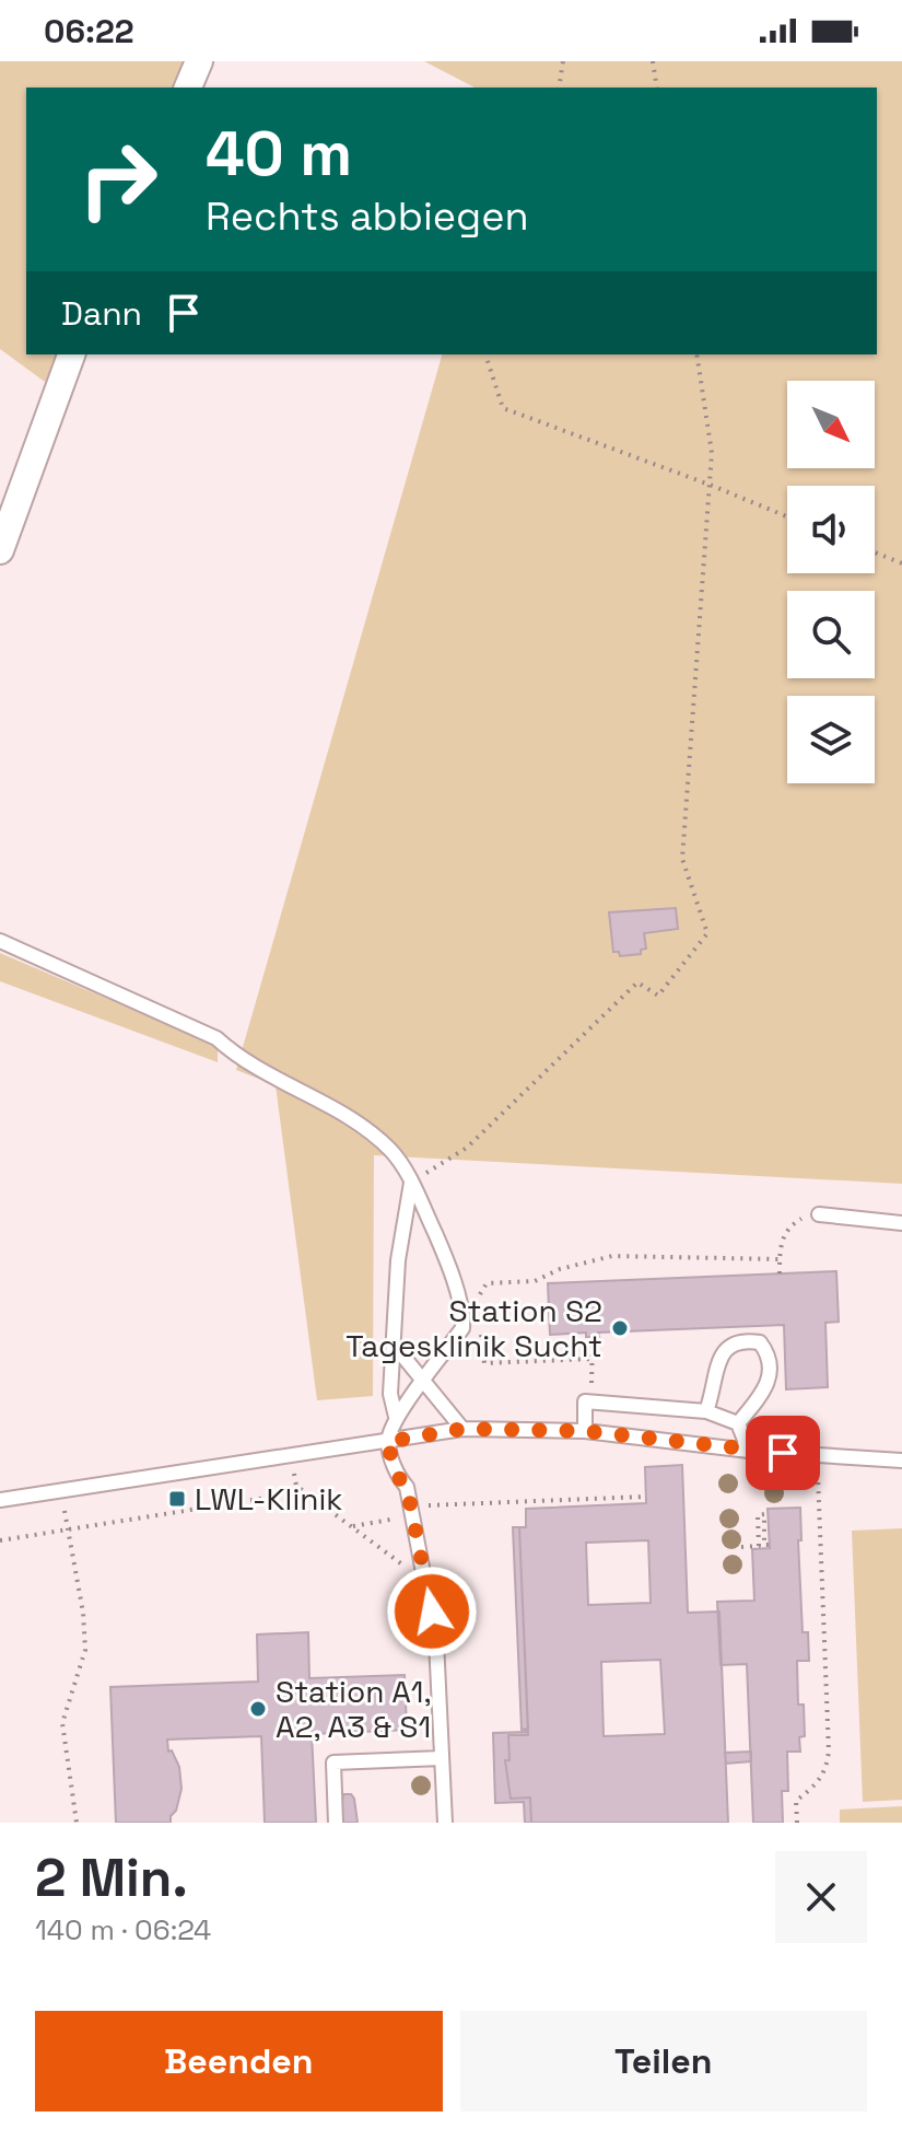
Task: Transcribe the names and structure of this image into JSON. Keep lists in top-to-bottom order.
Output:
{
  "places": {
    "other": ["Station S2 Tagesklinik Sucht", "Station A1, A2, A3 & S1"],
    "transit": ["LWL-Klinik"]
  },
  "north": "bottom right",
  "page": {
    "status": "06:22",
    "turn": ["40 m", "Rechts abbiegen"],
    "then": "Dann",
    "heading": ["2 Min.", "140 m · 06:24"],
    "buttons": ["Beenden", "Teilen"]
  }
}
